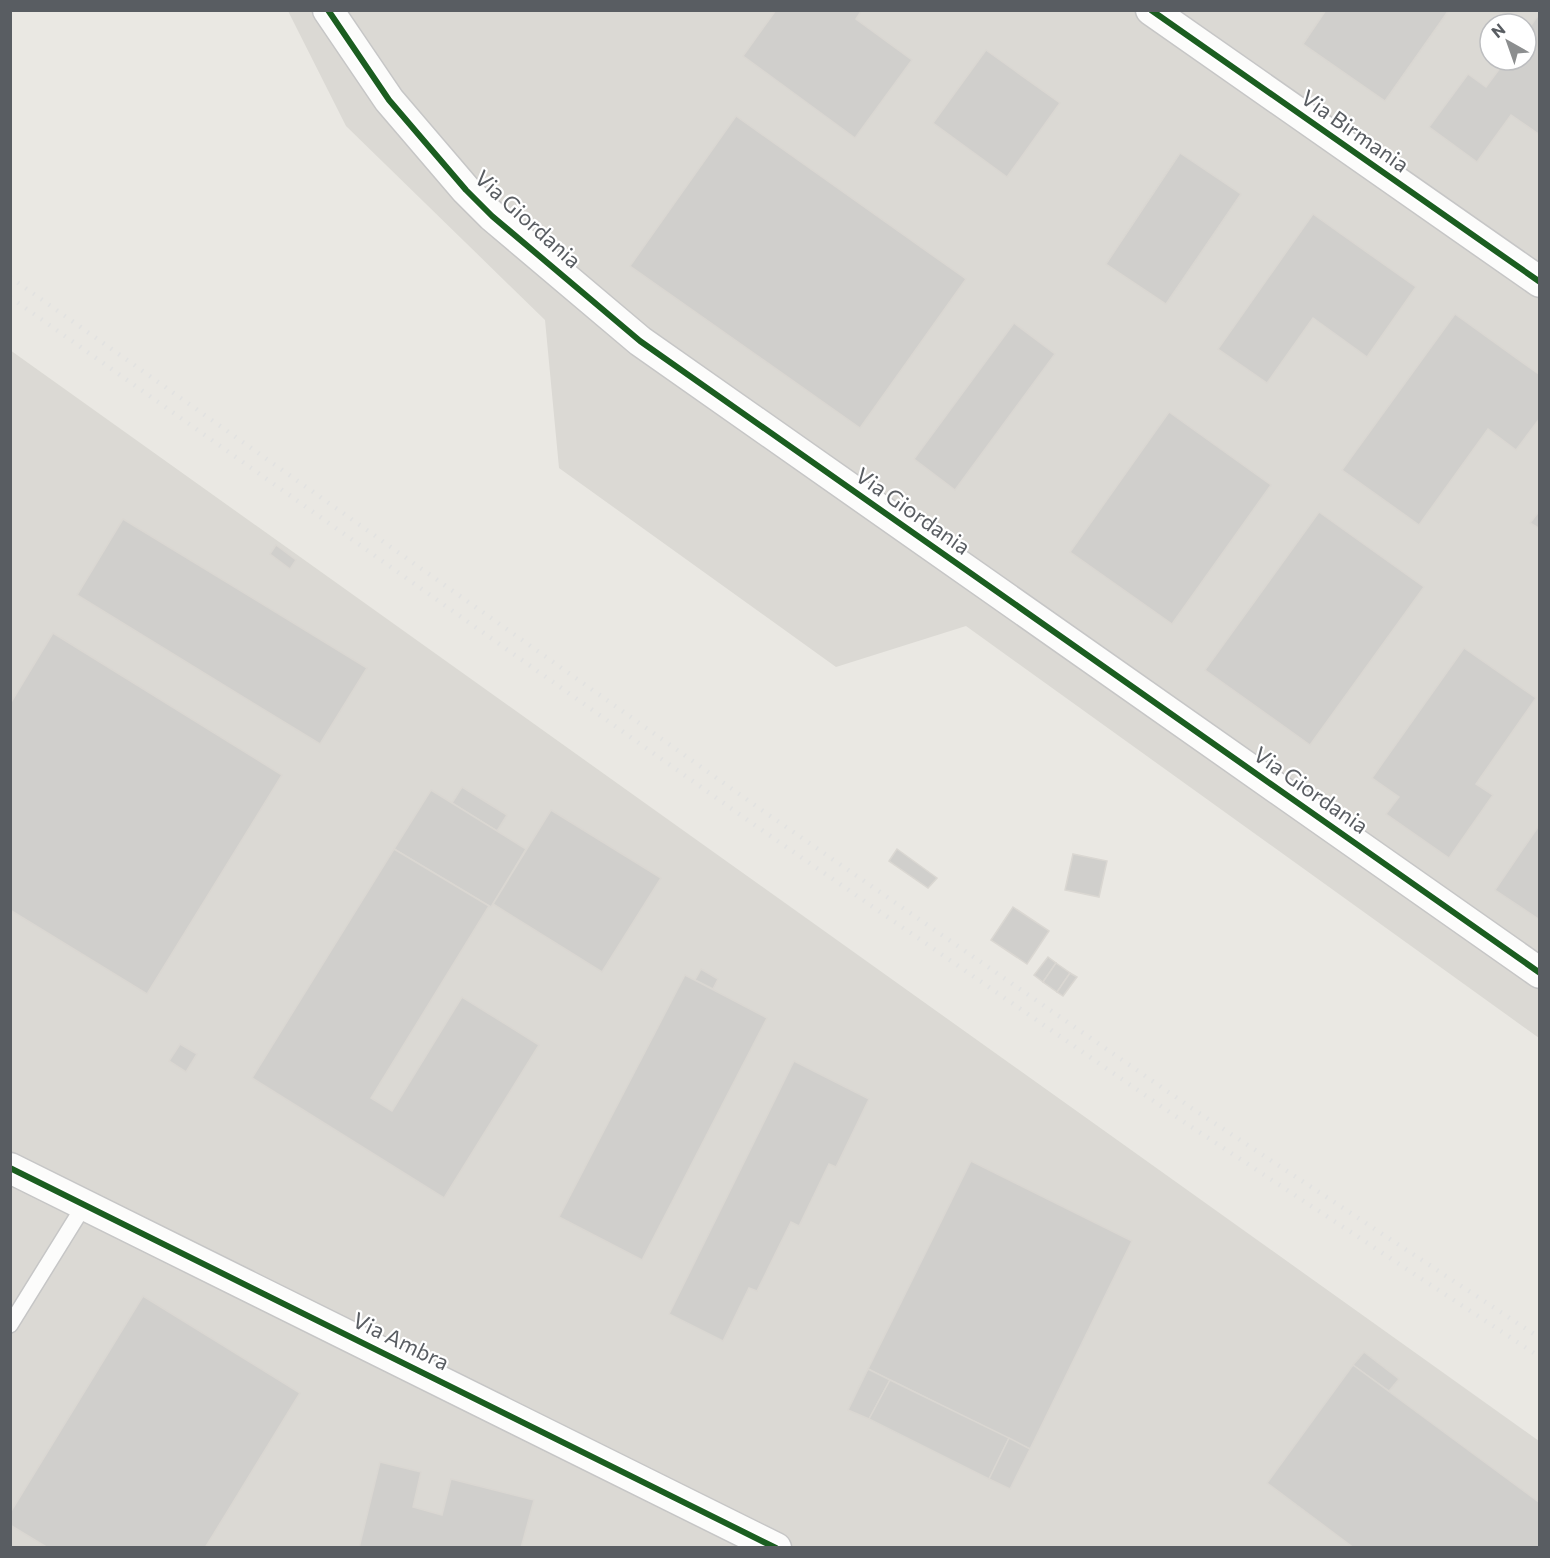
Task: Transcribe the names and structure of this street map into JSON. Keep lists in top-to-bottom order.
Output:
{
  "streets": {
    "street": ["Via Birmania", "Via Giordania", "Via Ambra"]
  },
  "north": "top left"
}
